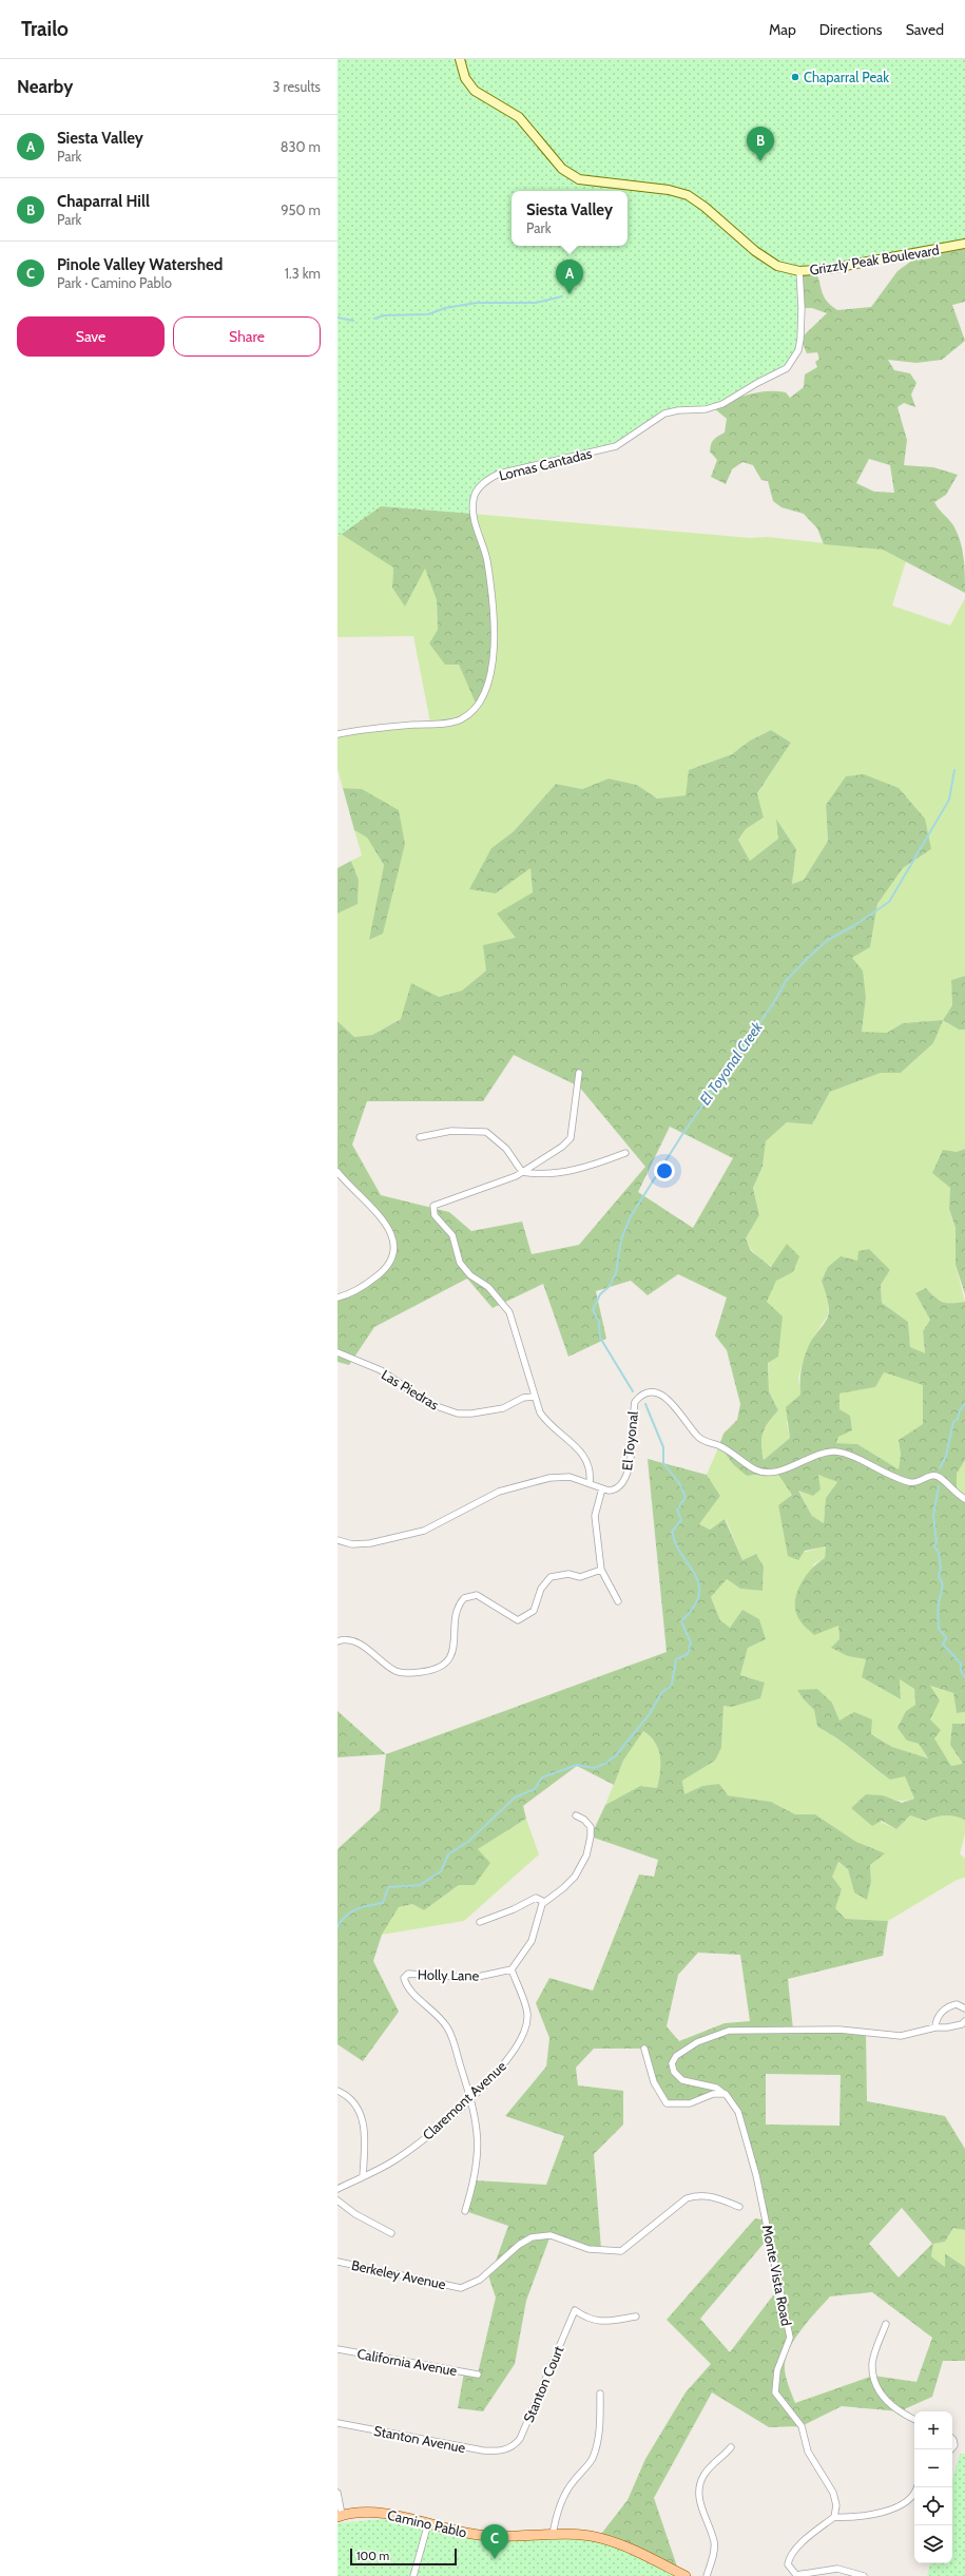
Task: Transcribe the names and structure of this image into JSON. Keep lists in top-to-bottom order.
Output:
{
  "streets": {
    "main road": ["Camino Pablo"],
    "street": [
      "Grizzly Peak Boulevard",
      "Lomas Cantadas",
      "Las Piedras",
      "El Toyonal",
      "Holly Lane",
      "Claremont Avenue",
      "Berkeley Avenue",
      "Monte Vista Road",
      "California Avenue",
      "Stanton Court",
      "Stanton Avenue"
    ]
  },
  "crossings": [
    ["Grizzly Peak Boulevard", "Lomas Cantadas"],
    ["Holly Lane", "Claremont Avenue"],
    ["Stanton Court", "Stanton Avenue"]
  ],
  "water": ["El Toyonal Creek"],
  "places": ["Chaparral Peak"],
  "scale_bar": "100 m",
  "page": {
    "header": "Trailo",
    "nav": ["Map", "Directions", "Saved"],
    "heading": ["Nearby", "3 results"],
    "list": [
      {
        "mark": "A",
        "name": "Siesta Valley",
        "note": "Park",
        "value": "830 m"
      },
      {
        "mark": "B",
        "name": "Chaparral Hill",
        "note": "Park",
        "value": "950 m"
      },
      {
        "mark": "C",
        "name": "Pinole Valley Watershed",
        "note": "Park · Camino Pablo",
        "value": "1.3 km"
      }
    ],
    "pins": ["B", "A", "C"],
    "popup": ["Siesta Valley", "Park"],
    "buttons": ["Save", "Share"],
    "map_buttons": ["+", "−"],
    "scale": "100 m"
  }
}
